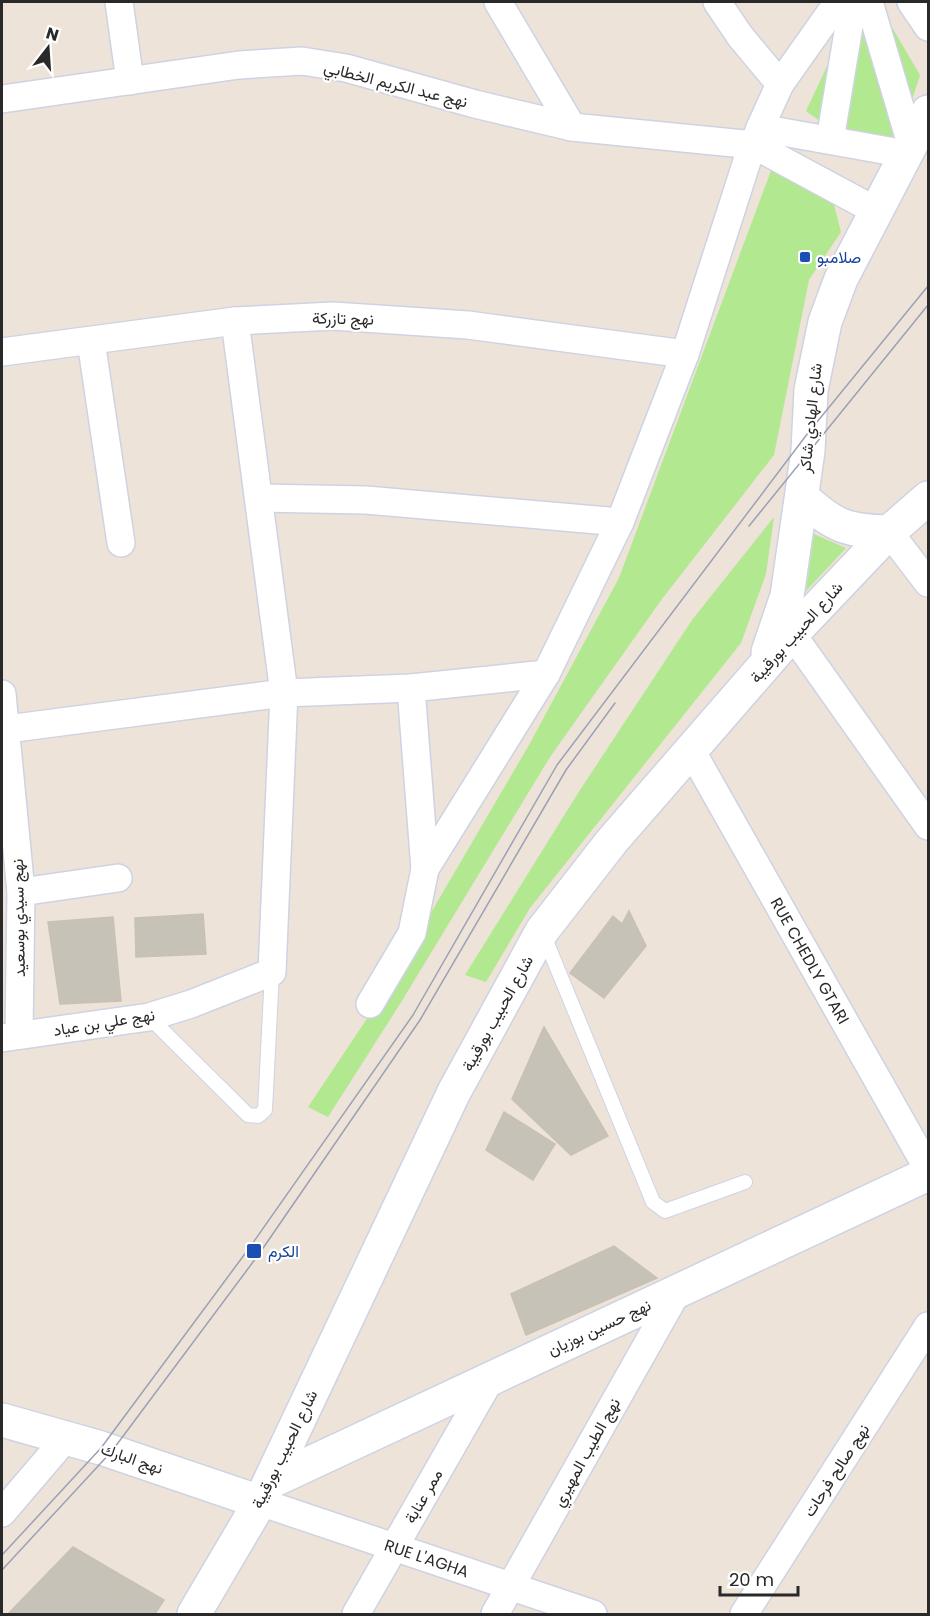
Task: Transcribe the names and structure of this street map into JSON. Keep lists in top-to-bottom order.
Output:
{
  "streets": {
    "street": [
      "نهج عبد الكريم الخطابي",
      "نهج تازركة",
      "شارع الهادي شاكر",
      "شارع الحبيب بورقيبة",
      "نهج سيدي بوسعيد",
      "RUE CHEDLY GTARI",
      "نهج علي بن عياد",
      "نهج حسين بوزيان",
      "نهج الطيب المهيري",
      "نهج البارك",
      "نهج صالح فرحات",
      "ممر عنابة",
      "RUE L'AGHA"
    ]
  },
  "crossings": [
    ["نهج عبد الكريم الخطابي", "شارع الهادي شاكر"],
    ["شارع الهادي شاكر", "شارع الحبيب بورقيبة"],
    ["شارع الحبيب بورقيبة", "RUE CHEDLY GTARI"],
    ["شارع الحبيب بورقيبة", "نهج حسين بوزيان"],
    ["شارع الحبيب بورقيبة", "نهج البارك"],
    ["شارع الحبيب بورقيبة", "RUE L'AGHA"],
    ["نهج سيدي بوسعيد", "نهج علي بن عياد"],
    ["نهج حسين بوزيان", "نهج الطيب المهيري"],
    ["نهج حسين بوزيان", "نهج البارك"],
    ["نهج حسين بوزيان", "ممر عنابة"],
    ["نهج حسين بوزيان", "RUE L'AGHA"],
    ["نهج الطيب المهيري", "RUE L'AGHA"],
    ["نهج البارك", "RUE L'AGHA"],
    ["ممر عنابة", "RUE L'AGHA"]
  ],
  "places": {
    "transit": ["صلامبو", "الكرم"]
  },
  "scale_bar": "20 m",
  "north": "top"
}
